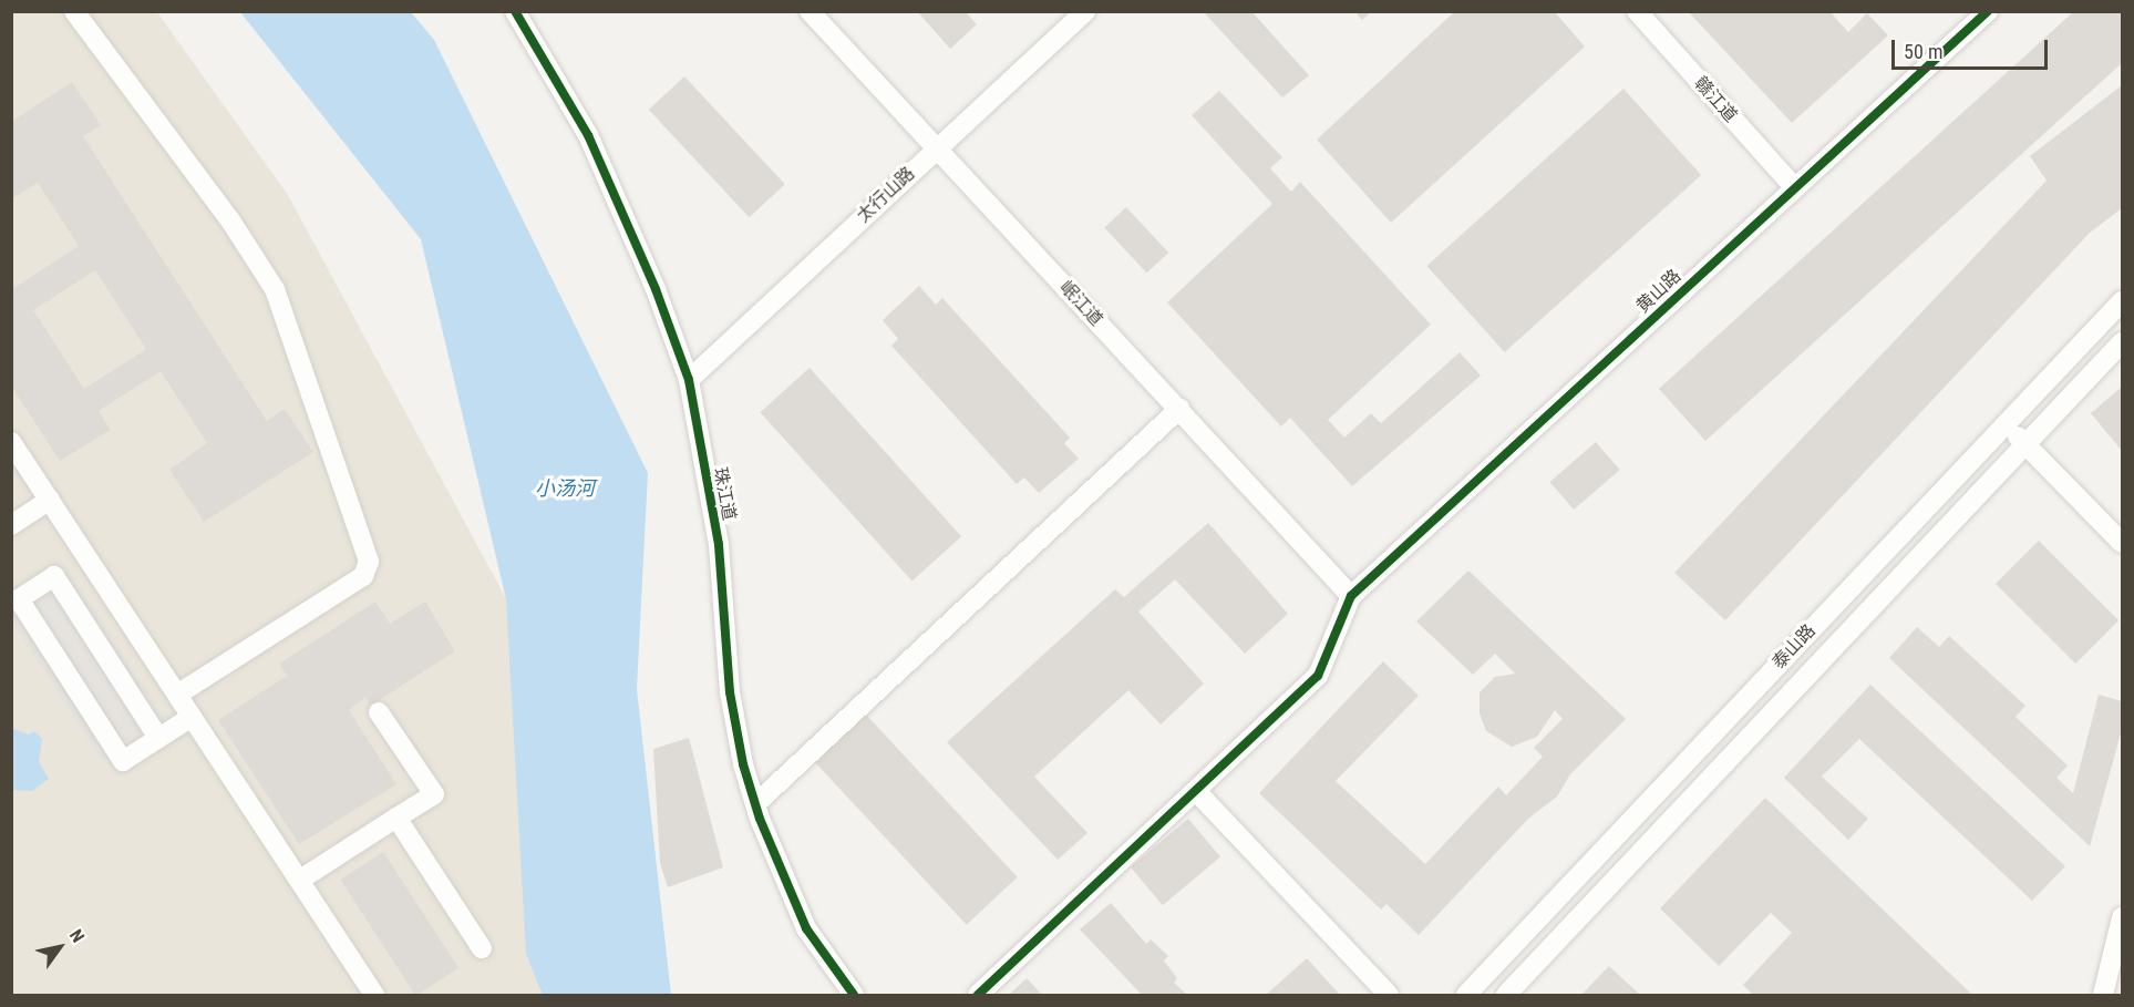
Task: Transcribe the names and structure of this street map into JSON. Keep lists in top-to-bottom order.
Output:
{
  "streets": {
    "street": [
      "赣江道",
      "太行山路",
      "黄山路",
      "岷江道",
      "珠江道",
      "泰山路"
    ]
  },
  "crossings": [
    ["赣江道", "黄山路"],
    ["太行山路", "岷江道"],
    ["太行山路", "珠江道"],
    ["黄山路", "岷江道"]
  ],
  "water": ["小汤河"],
  "scale_bar": "50 m",
  "north": "top right"
}
